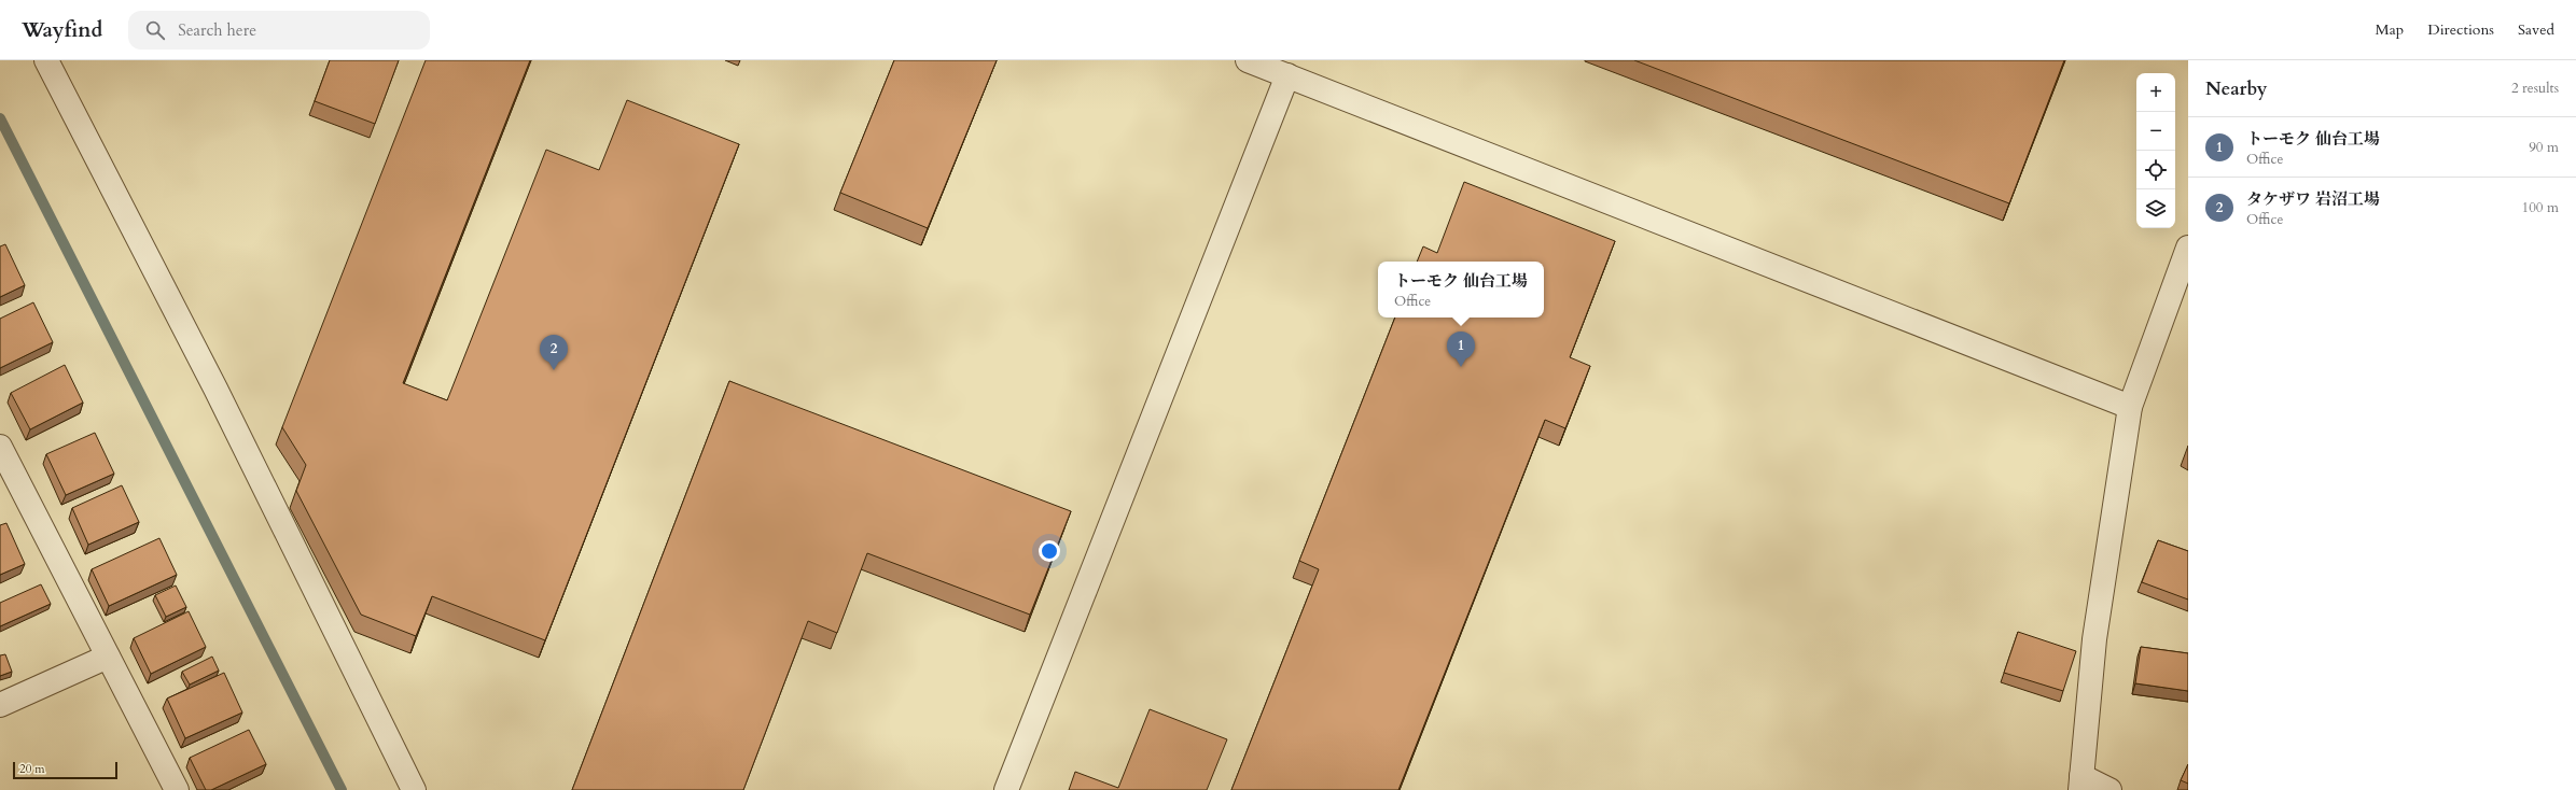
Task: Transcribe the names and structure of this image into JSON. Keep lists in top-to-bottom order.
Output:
{
  "scale_bar": "20 m",
  "page": {
    "header": "Wayfind",
    "search": "Search here",
    "nav": ["Map", "Directions", "Saved"],
    "heading": ["Nearby", "2 results"],
    "map_buttons": ["+", "−"],
    "list": [
      {
        "mark": "1",
        "name": "トーモク 仙台工場",
        "note": "Office",
        "value": "90 m"
      },
      {
        "mark": "2",
        "name": "タケザワ 岩沼工場",
        "note": "Office",
        "value": "100 m"
      }
    ],
    "popup": ["トーモク 仙台工場", "Office"],
    "pins": ["1", "2"],
    "scale": "20 m"
  }
}
